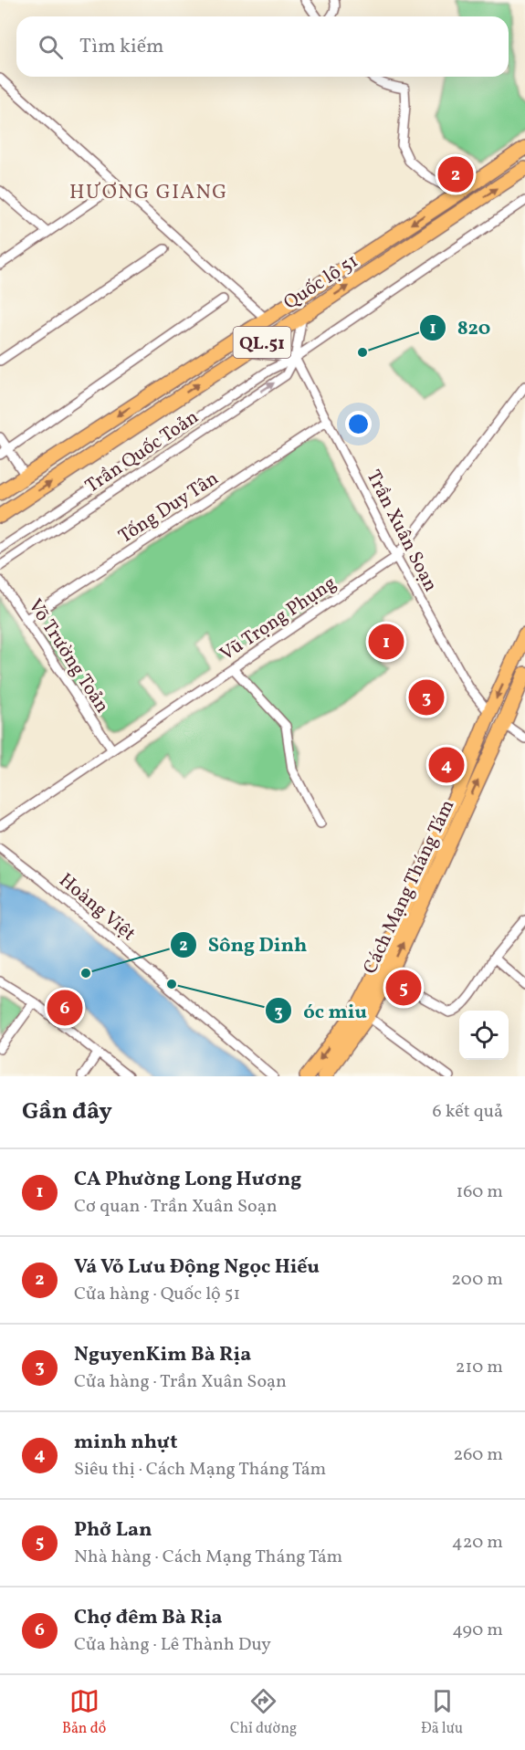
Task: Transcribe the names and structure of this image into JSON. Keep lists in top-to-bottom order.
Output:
{
  "streets": {
    "main road": ["Quốc lộ 51", "QL.51", "Cách Mạng Tháng Tám"],
    "street": [
      "Trần Quốc Toản",
      "Tống Duy Tân",
      "Trần Xuân Soạn",
      "Vũ Trọng Phụng",
      "Võ Trường Toản",
      "Hoàng Việt"
    ]
  },
  "crossings": [
    ["Trần Quốc Toản", "Trần Xuân Soạn"],
    ["Tống Duy Tân", "Trần Xuân Soạn"],
    ["Tống Duy Tân", "Võ Trường Toản"],
    ["Trần Xuân Soạn", "Vũ Trọng Phụng"],
    ["Trần Xuân Soạn", "Cách Mạng Tháng Tám"],
    ["Vũ Trọng Phụng", "Võ Trường Toản"]
  ],
  "districts": ["HƯƠNG GIANG"],
  "places": ["820", "Sông Dinh", "óc miu"],
  "page": {
    "search": "Tìm kiếm",
    "pins": [
      "2",
      "1",
      "3",
      "4",
      "5",
      "6"
    ],
    "heading": ["Gần đây", "6 kết quả"],
    "list": [
      {
        "mark": "1",
        "name": "CA Phường Long Hương",
        "note": "Cơ quan · Trần Xuân Soạn",
        "value": "160 m"
      },
      {
        "mark": "2",
        "name": "Vá Vỏ Lưu Động Ngọc Hiếu",
        "note": "Cửa hàng · Quốc lộ 51",
        "value": "200 m"
      },
      {
        "mark": "3",
        "name": "NguyenKim Bà Rịa",
        "note": "Cửa hàng · Trần Xuân Soạn",
        "value": "210 m"
      },
      {
        "mark": "4",
        "name": "minh nhựt",
        "note": "Siêu thị · Cách Mạng Tháng Tám",
        "value": "260 m"
      },
      {
        "mark": "5",
        "name": "Phở Lan",
        "note": "Nhà hàng · Cách Mạng Tháng Tám",
        "value": "420 m"
      },
      {
        "mark": "6",
        "name": "Chợ đêm Bà Rịa",
        "note": "Cửa hàng · Lê Thành Duy",
        "value": "490 m"
      }
    ],
    "nav": ["Bản đồ", "Chỉ đường", "Đã lưu"]
  }
}
